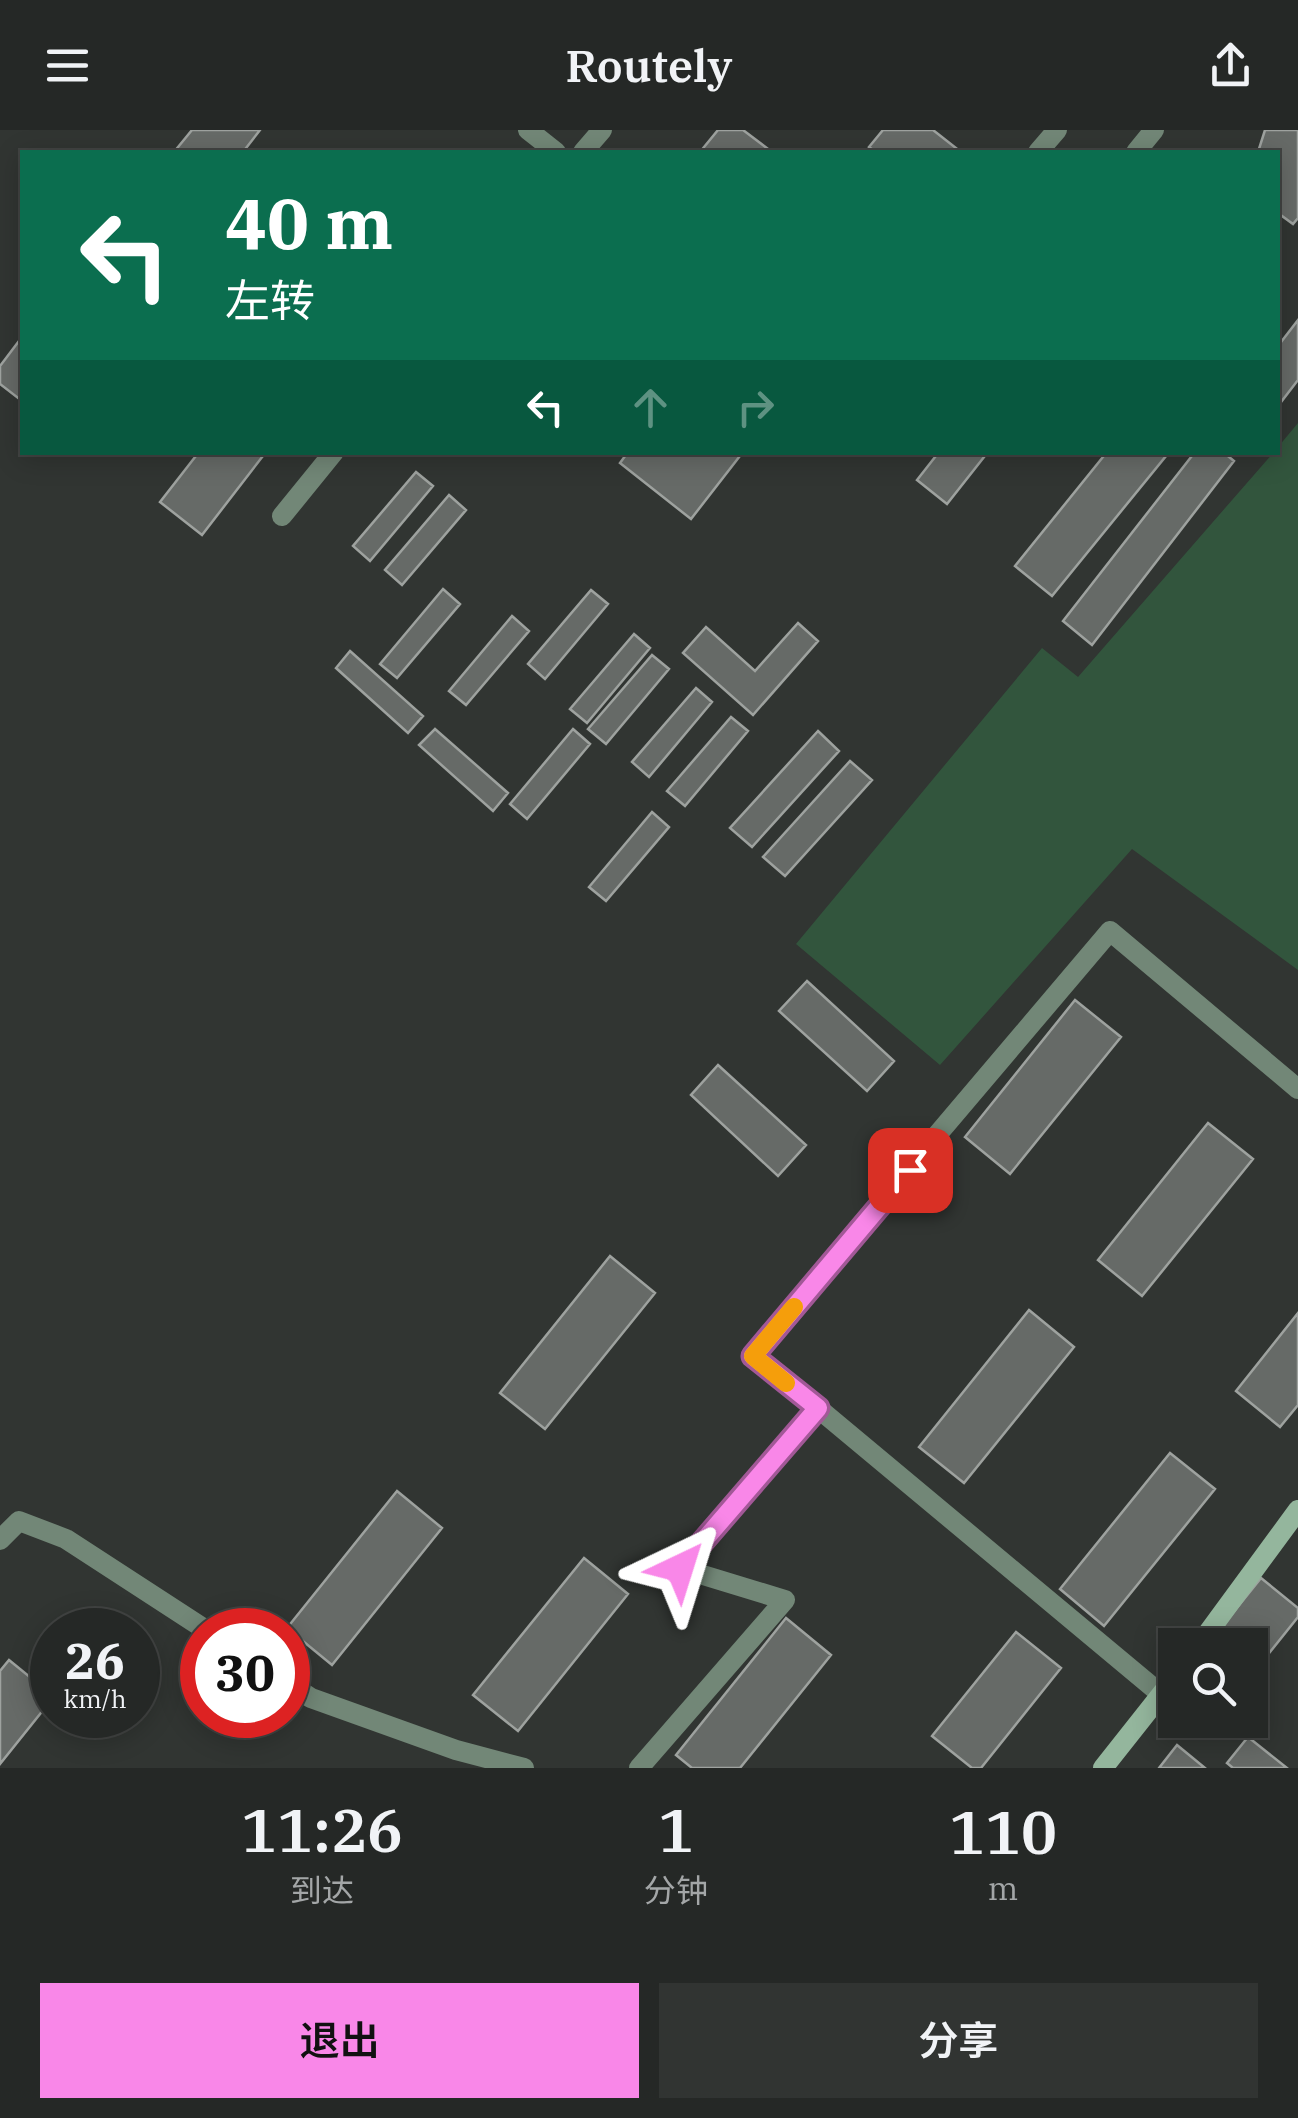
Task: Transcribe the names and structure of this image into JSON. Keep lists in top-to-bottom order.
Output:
{
  "page": {
    "header": "Routely",
    "turn": ["40 m", "左转"],
    "speed": "26 km/h",
    "limit": "30",
    "eta": [
      "11:26",
      "到达",
      "1",
      "分钟",
      "110",
      "m"
    ],
    "buttons": ["退出", "分享"]
  }
}
